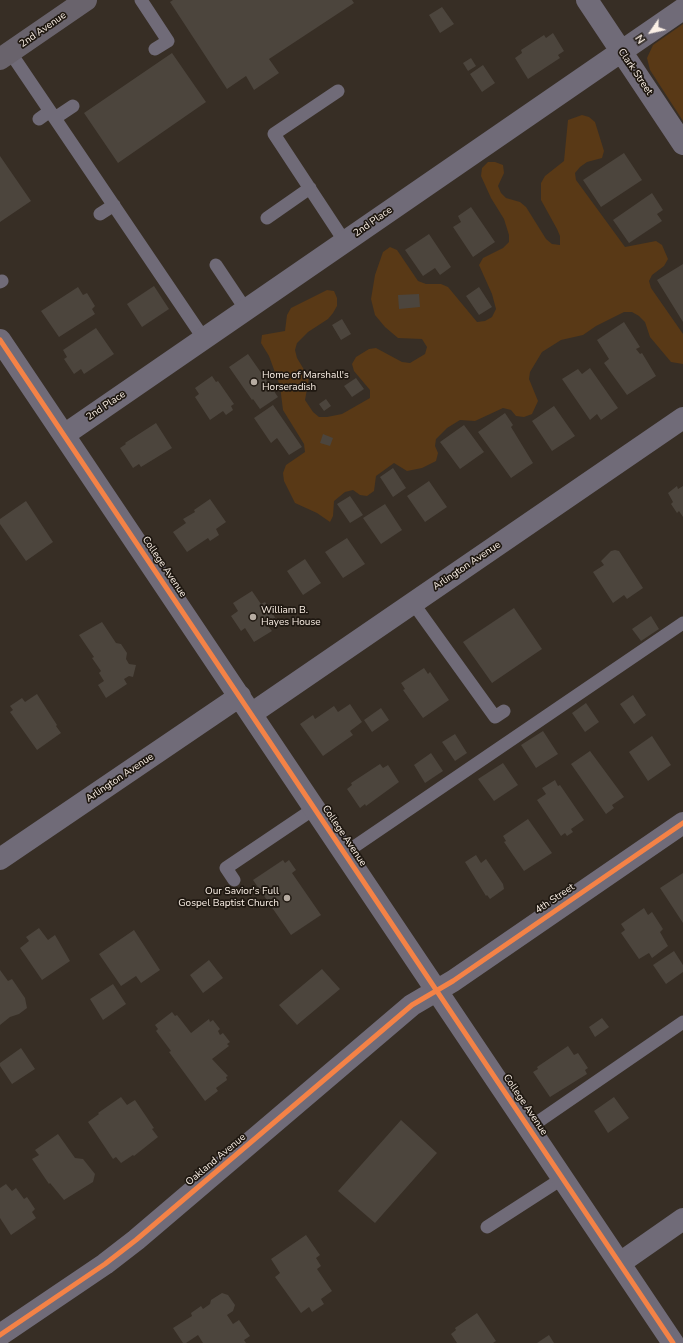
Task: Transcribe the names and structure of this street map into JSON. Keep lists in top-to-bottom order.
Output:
{
  "streets": {
    "main road": ["2nd Avenue"],
    "street": [
      "Clark Street",
      "2nd Place",
      "Arlington Avenue",
      "College Avenue",
      "4th Street",
      "Oakland Avenue"
    ]
  },
  "crossings": [
    ["Clark Street", "2nd Place"],
    ["2nd Place", "College Avenue"],
    ["Arlington Avenue", "College Avenue"],
    ["College Avenue", "4th Street"],
    ["College Avenue", "Oakland Avenue"],
    ["4th Street", "Oakland Avenue"]
  ],
  "places": ["Home of Marshall's Horseradish", "William B. Hayes House", "Our Savior's Full Gospel Baptist Church"],
  "north": "bottom left"
}
